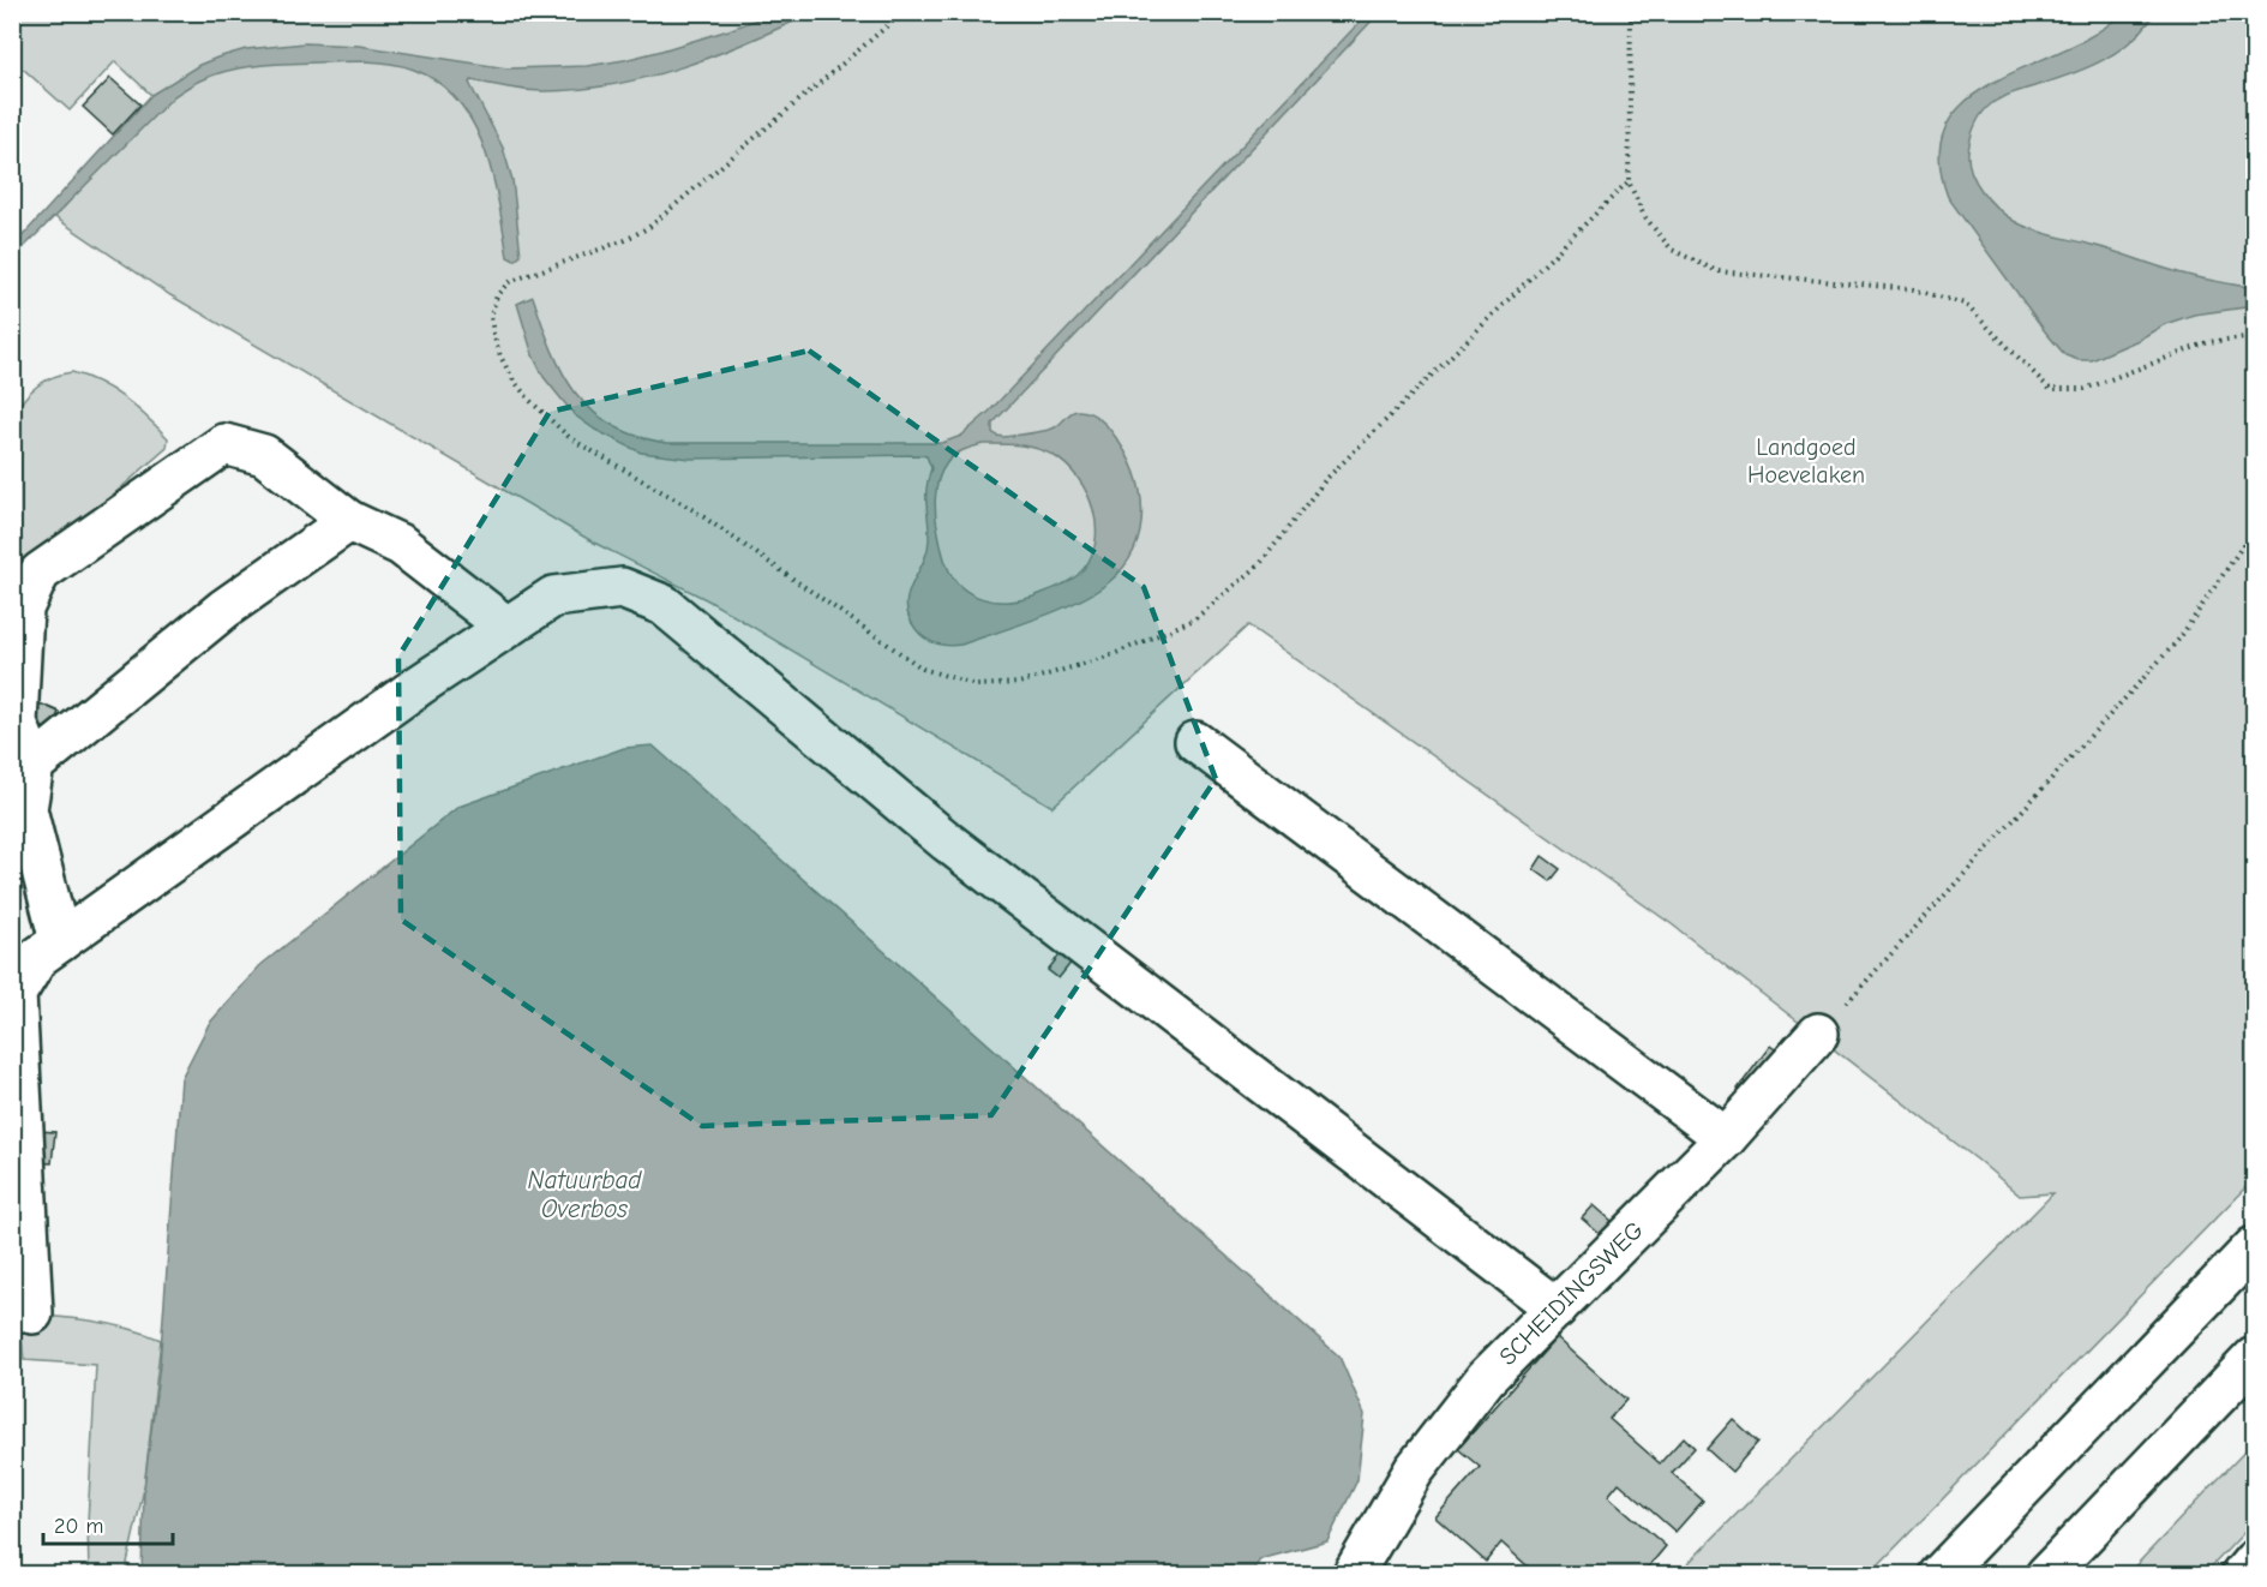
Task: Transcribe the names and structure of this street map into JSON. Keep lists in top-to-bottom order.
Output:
{
  "streets": {
    "main road": ["SCHEIDINGSWEG"]
  },
  "water": ["Natuurbad Overbos"],
  "parks": ["Landgoed Hoevelaken"],
  "scale_bar": "20 m"
}
